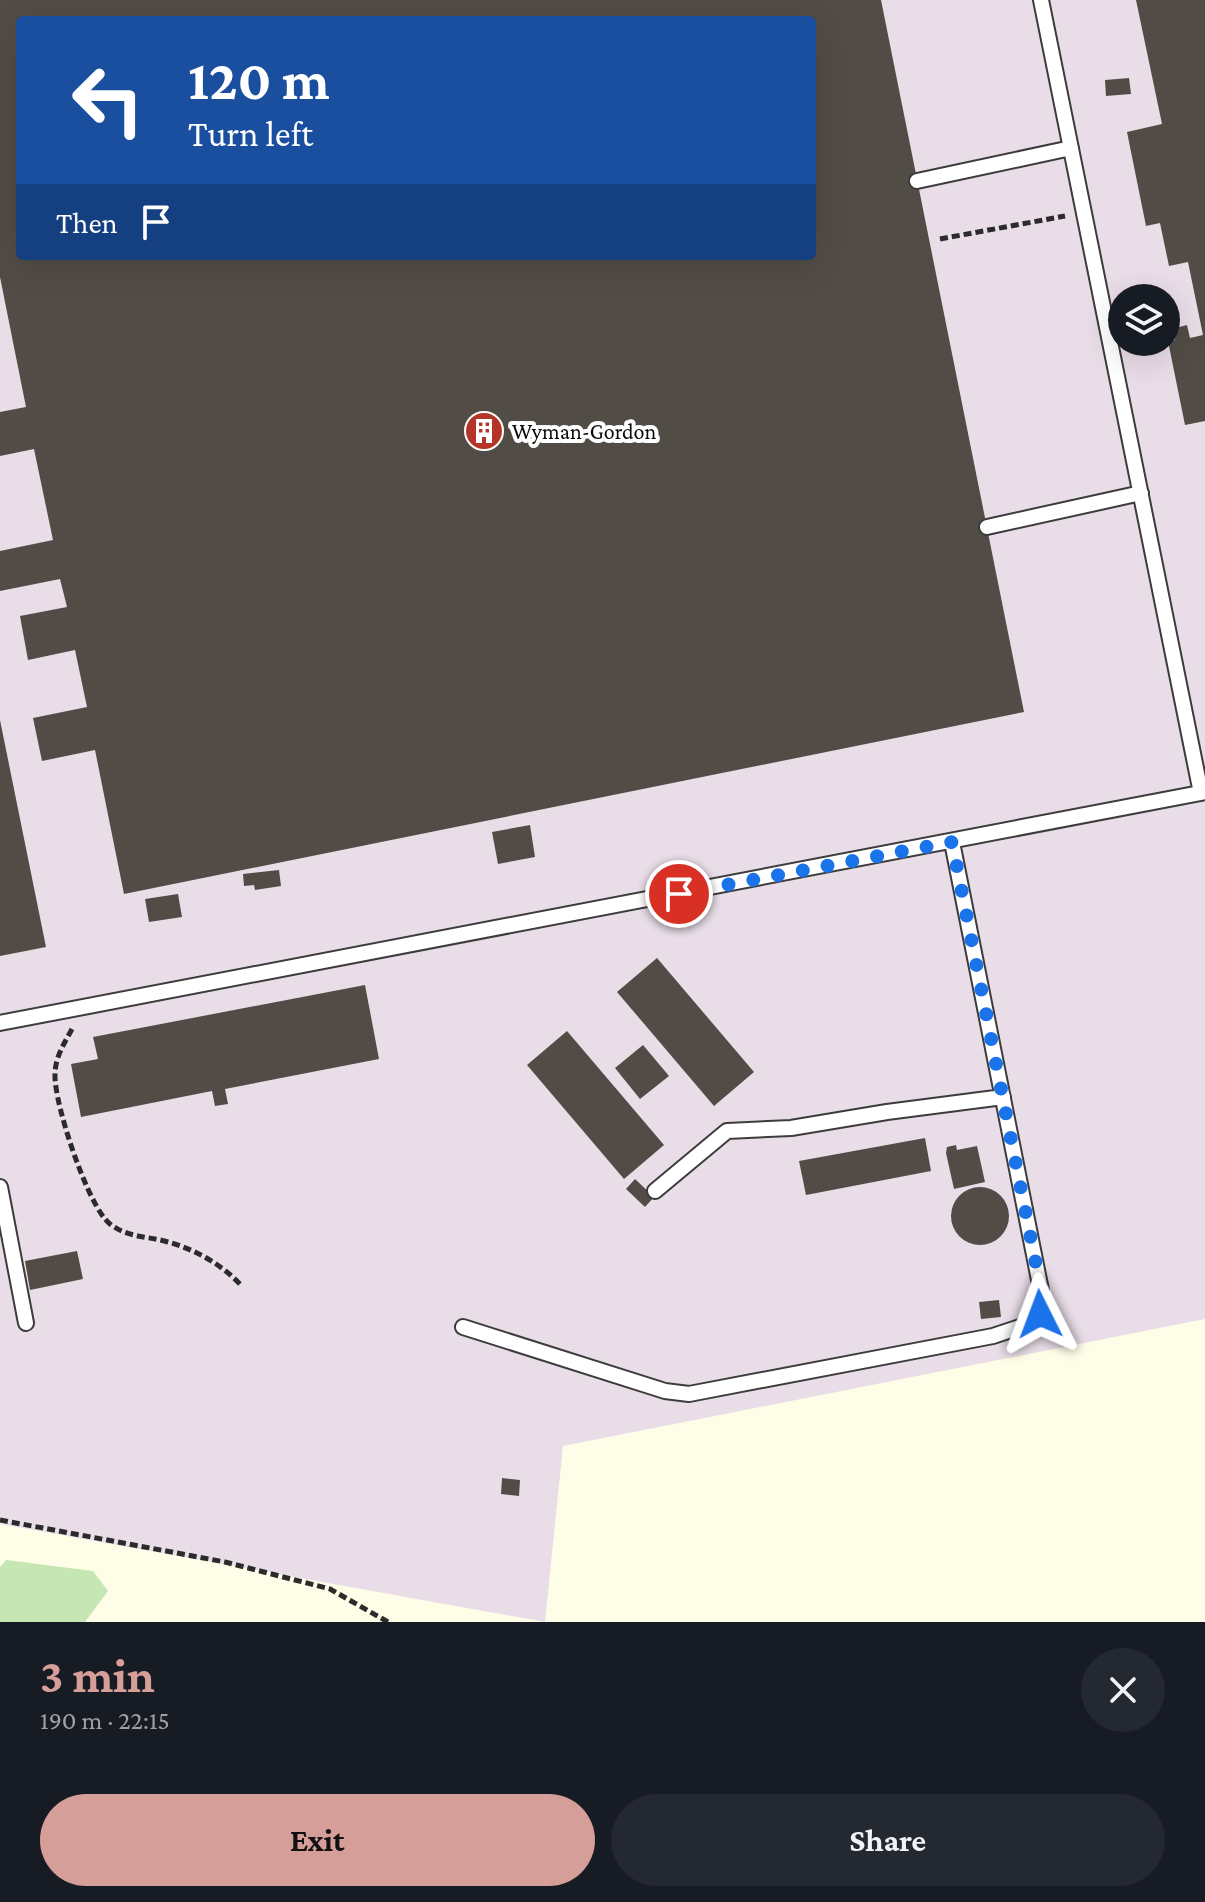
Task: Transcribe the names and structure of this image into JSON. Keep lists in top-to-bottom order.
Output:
{
  "places": {
    "building": ["Wyman-Gordon"]
  },
  "page": {
    "turn": ["120 m", "Turn left"],
    "then": "Then",
    "heading": ["3 min", "190 m · 22:15"],
    "buttons": ["Exit", "Share"]
  }
}
